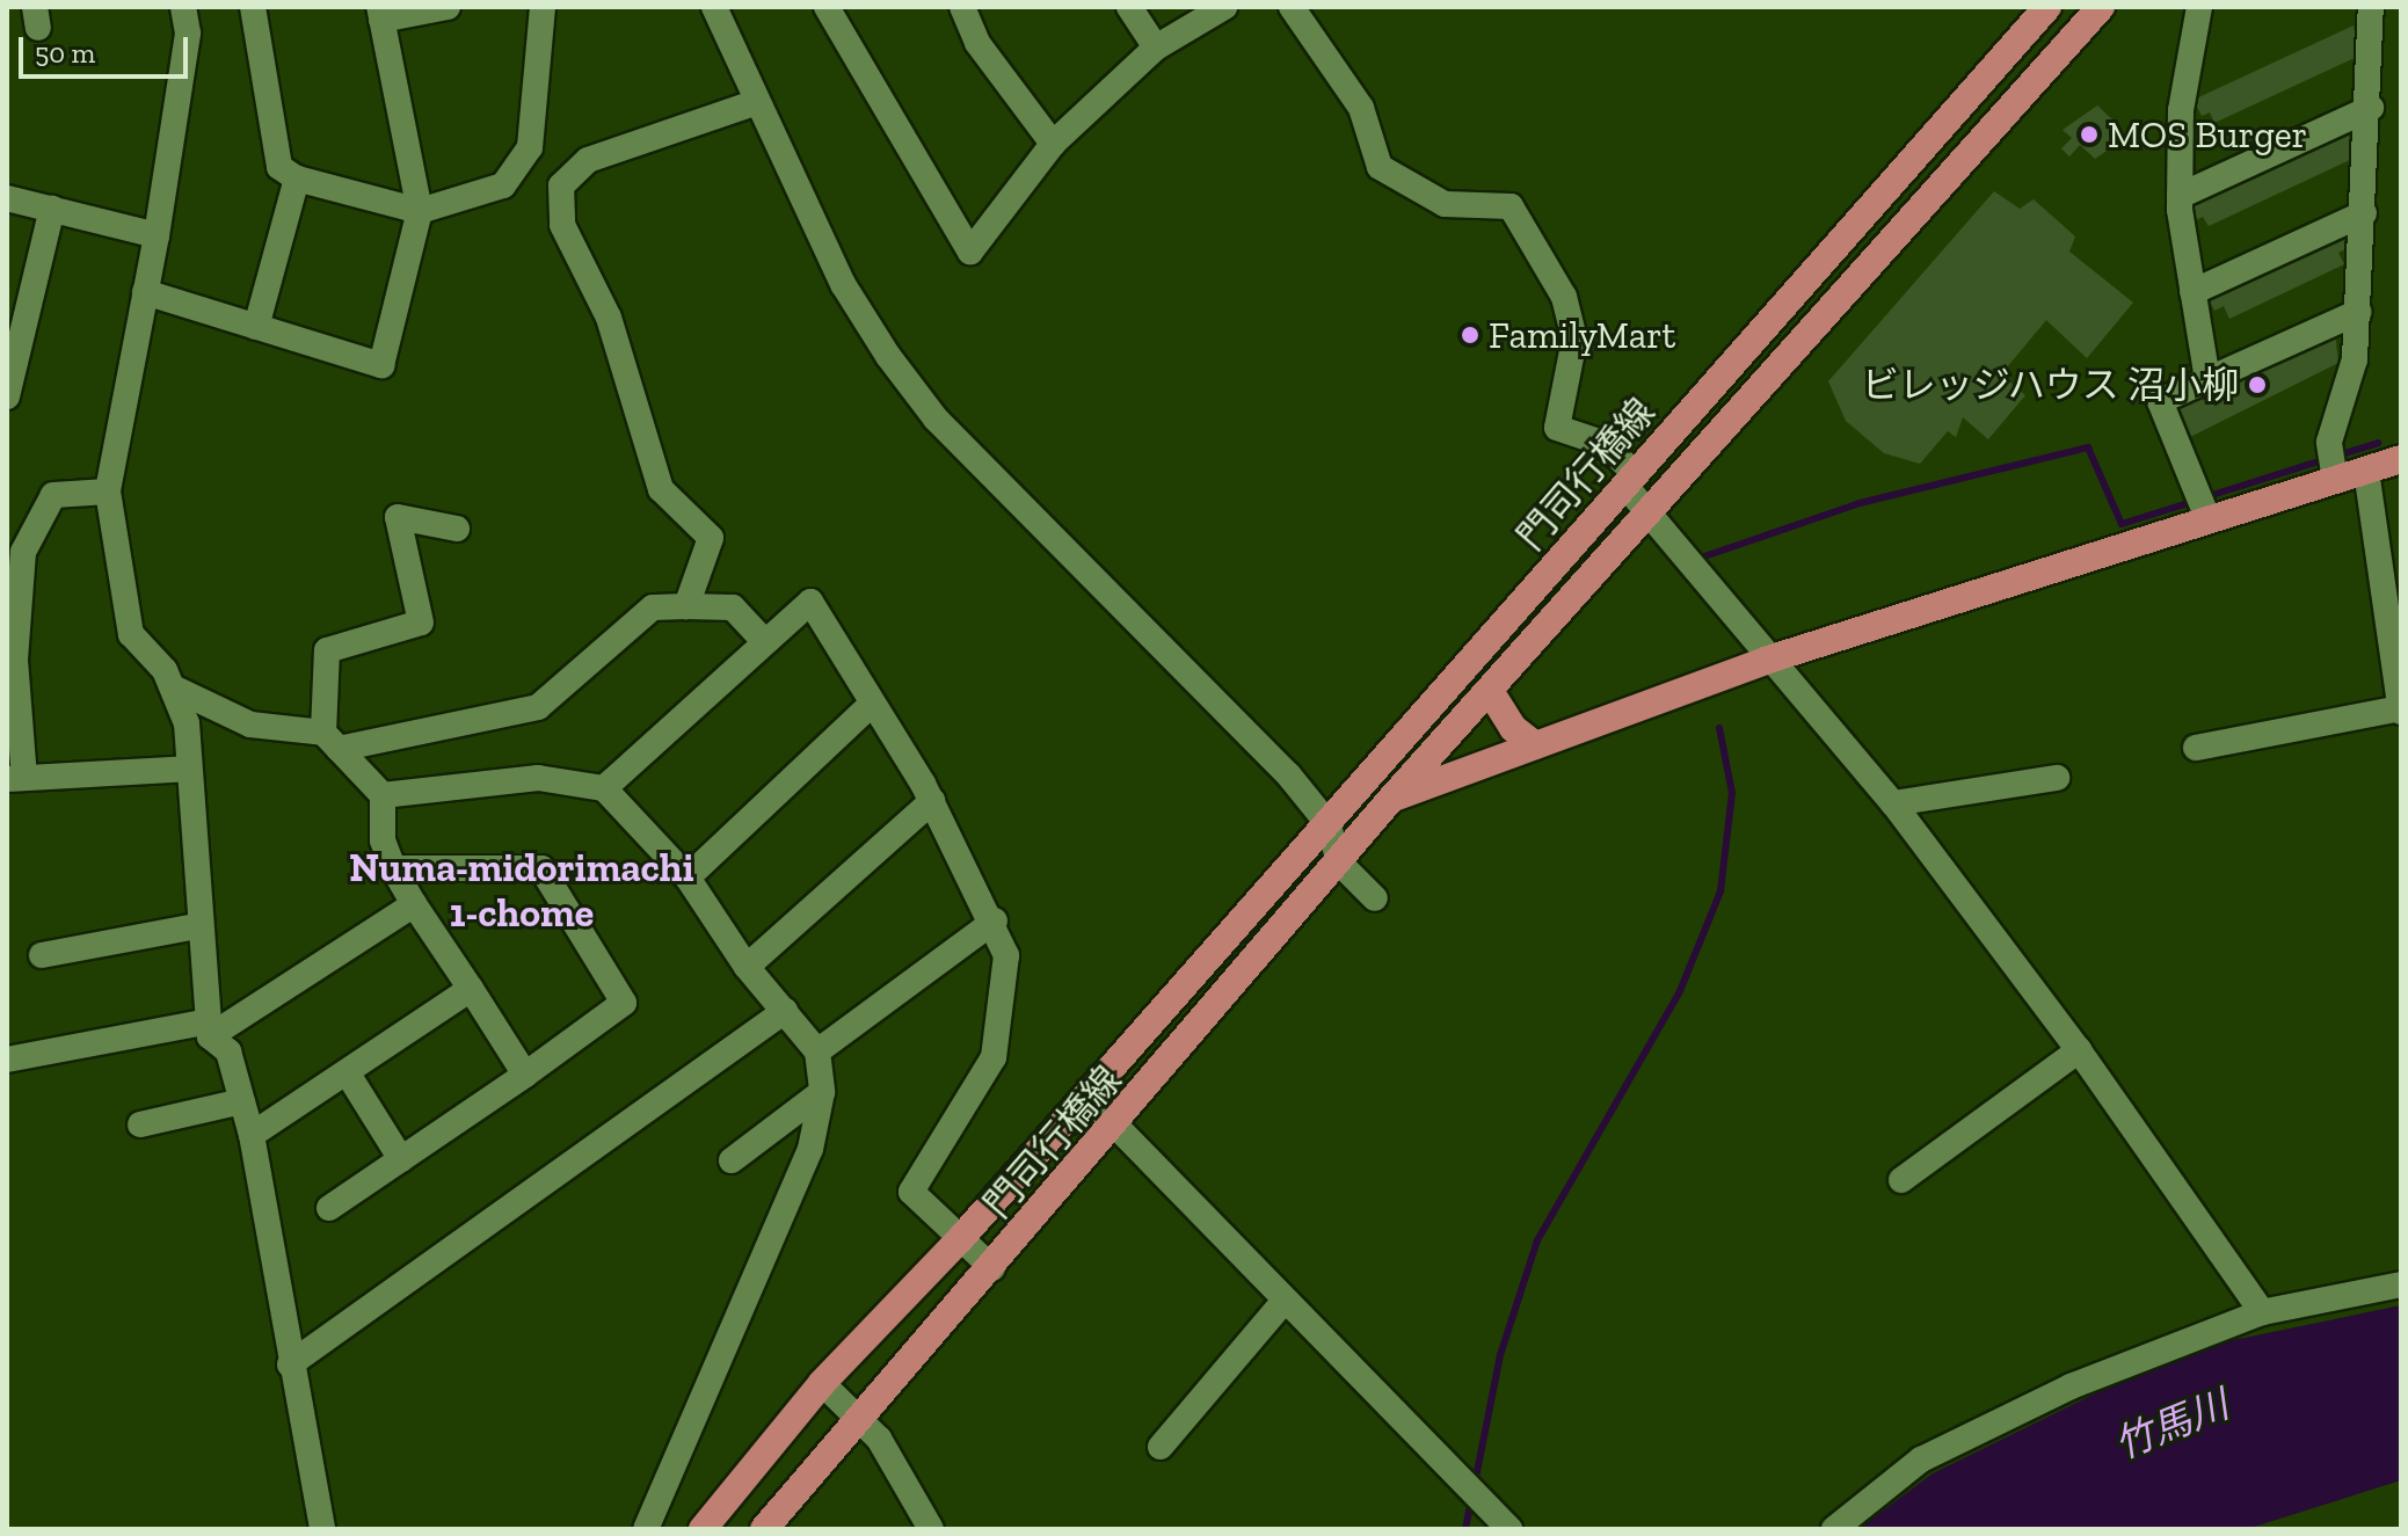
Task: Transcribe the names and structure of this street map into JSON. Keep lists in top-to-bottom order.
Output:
{
  "streets": {
    "main road": ["門司行橋線"]
  },
  "districts": ["Numa-midorimachi 1-chome"],
  "water": ["竹馬川"],
  "places": ["MOS Burger", "FamilyMart", "ビレッジハウス 沼小柳"],
  "scale_bar": "50 m"
}
